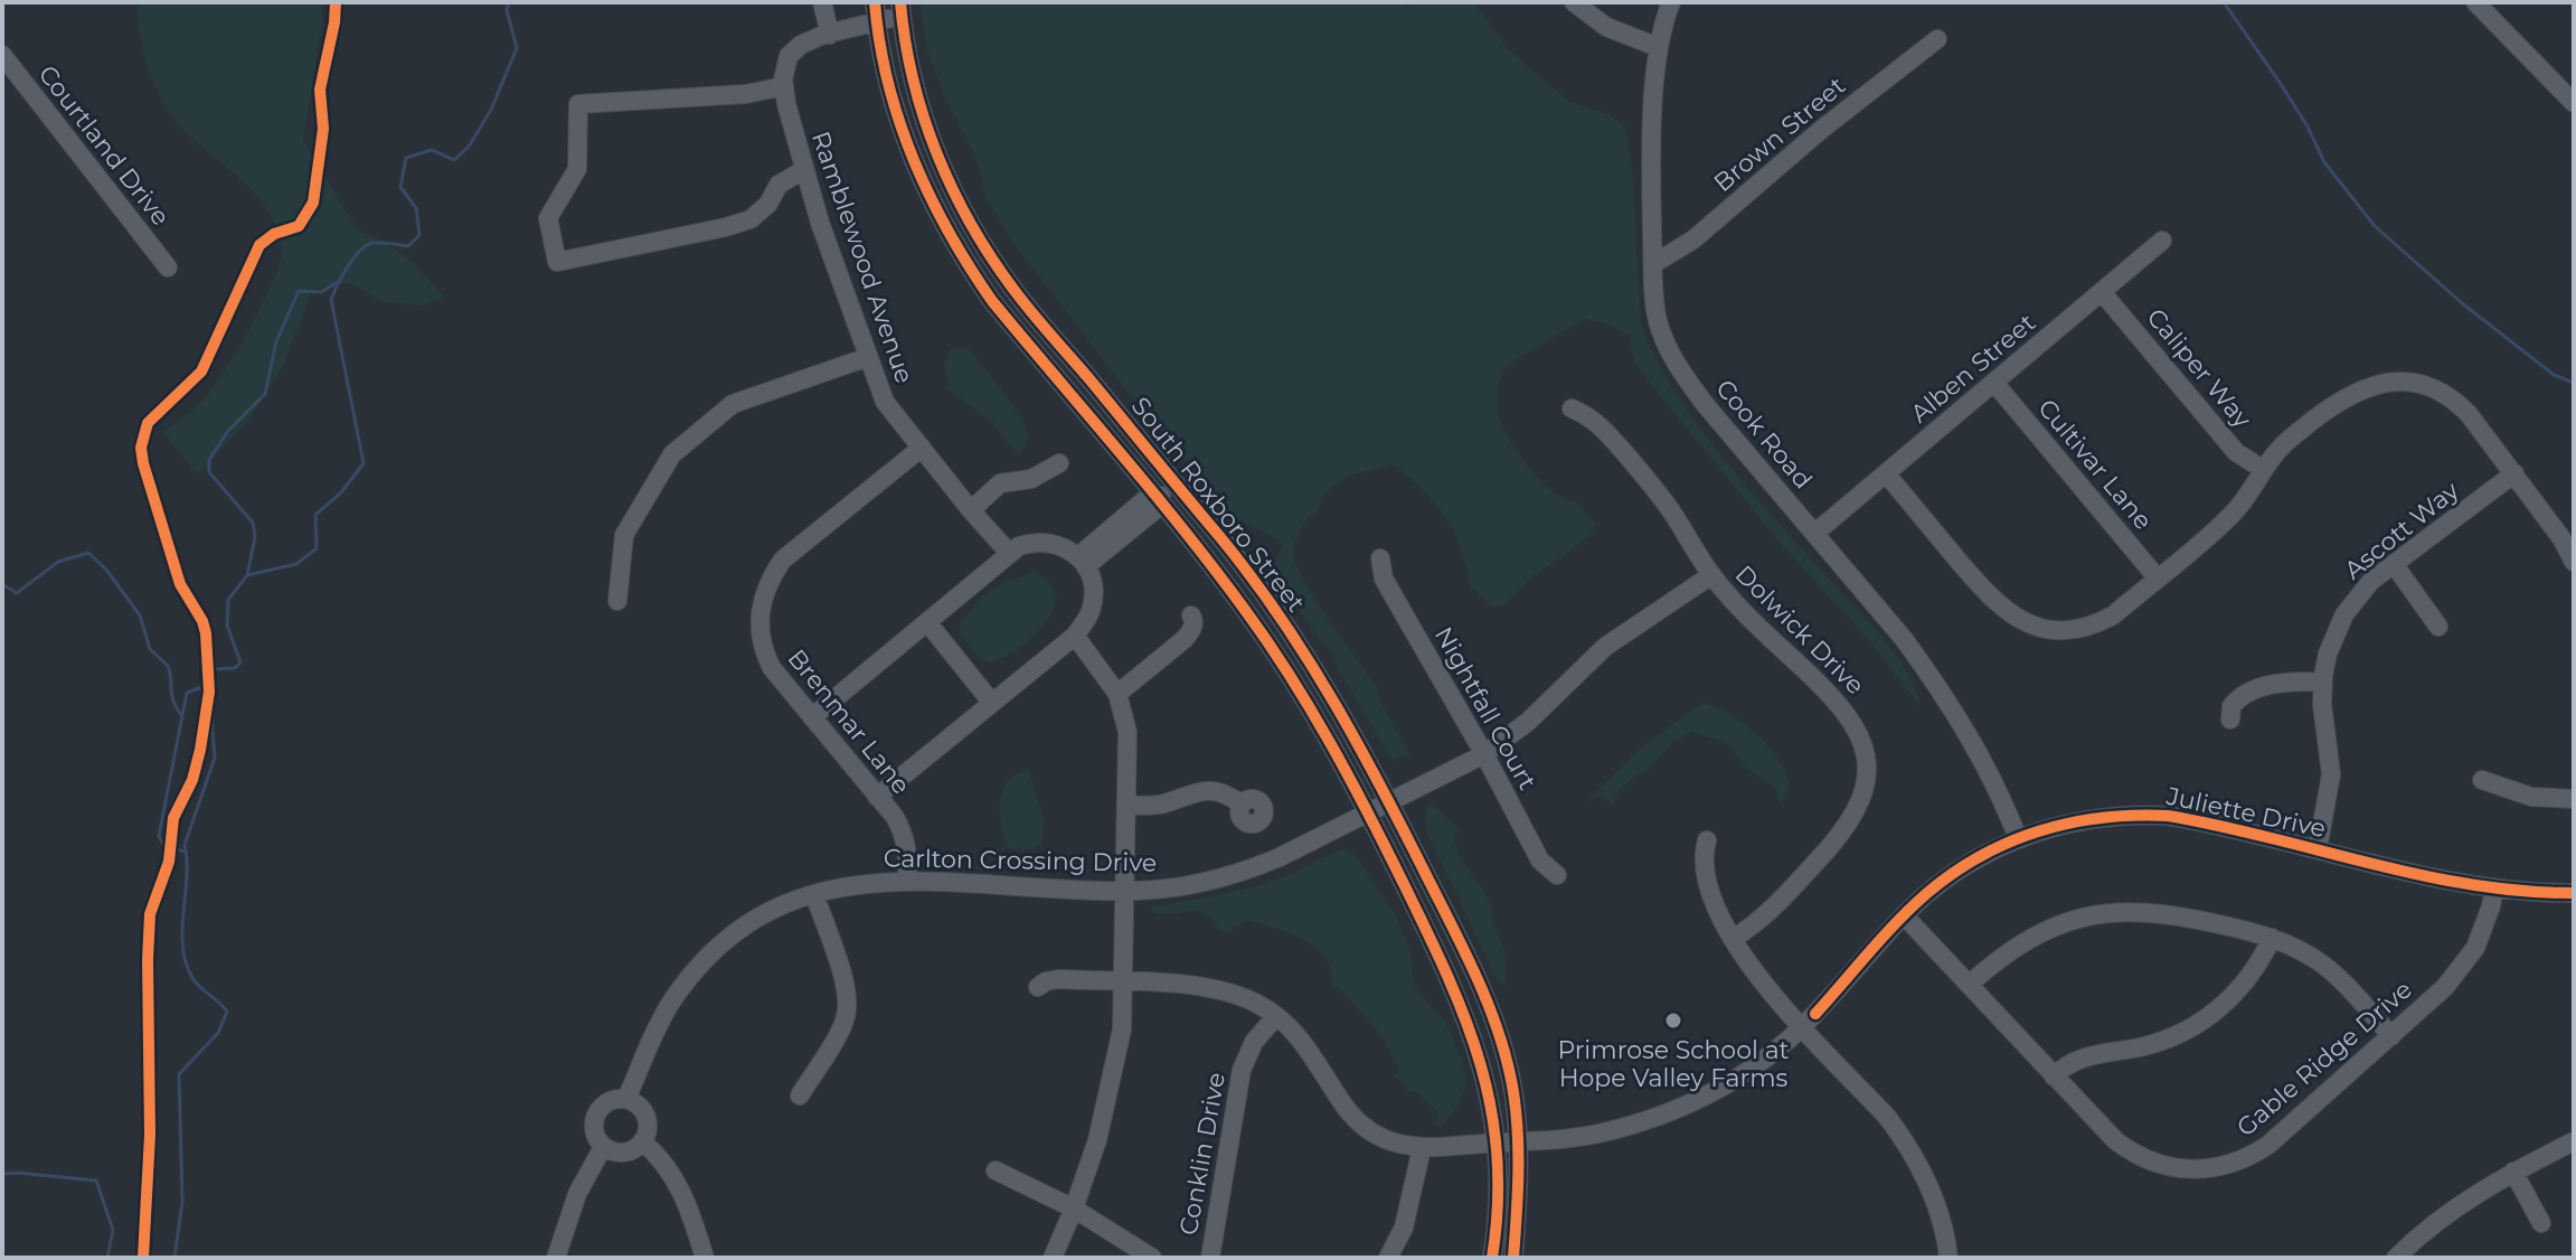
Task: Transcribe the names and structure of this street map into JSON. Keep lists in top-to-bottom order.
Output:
{
  "streets": {
    "street": [
      "Brown Street",
      "Courtland Drive",
      "Ramblewood Avenue",
      "Alben Street",
      "Caliper Way",
      "Cook Road",
      "Cultivar Lane",
      "South Roxboro Street",
      "Ascott Way",
      "Dolwick Drive",
      "Nightfall Court",
      "Brenmar Lane",
      "Juliette Drive",
      "Carlton Crossing Drive",
      "Gable Ridge Drive",
      "Conklin Drive"
    ]
  },
  "crossings": [
    ["Brown Street", "Cook Road"],
    ["Ramblewood Avenue", "Brenmar Lane"],
    ["Alben Street", "Caliper Way"],
    ["Alben Street", "Cook Road"],
    ["Alben Street", "Cultivar Lane"],
    ["Cook Road", "Juliette Drive"],
    ["South Roxboro Street", "Juliette Drive"],
    ["South Roxboro Street", "Carlton Crossing Drive"],
    ["Ascott Way", "Juliette Drive"],
    ["Dolwick Drive", "Carlton Crossing Drive"],
    ["Nightfall Court", "Carlton Crossing Drive"],
    ["Brenmar Lane", "Carlton Crossing Drive"],
    ["Juliette Drive", "Gable Ridge Drive"]
  ],
  "places": ["Primrose School at Hope Valley Farms"]
}
